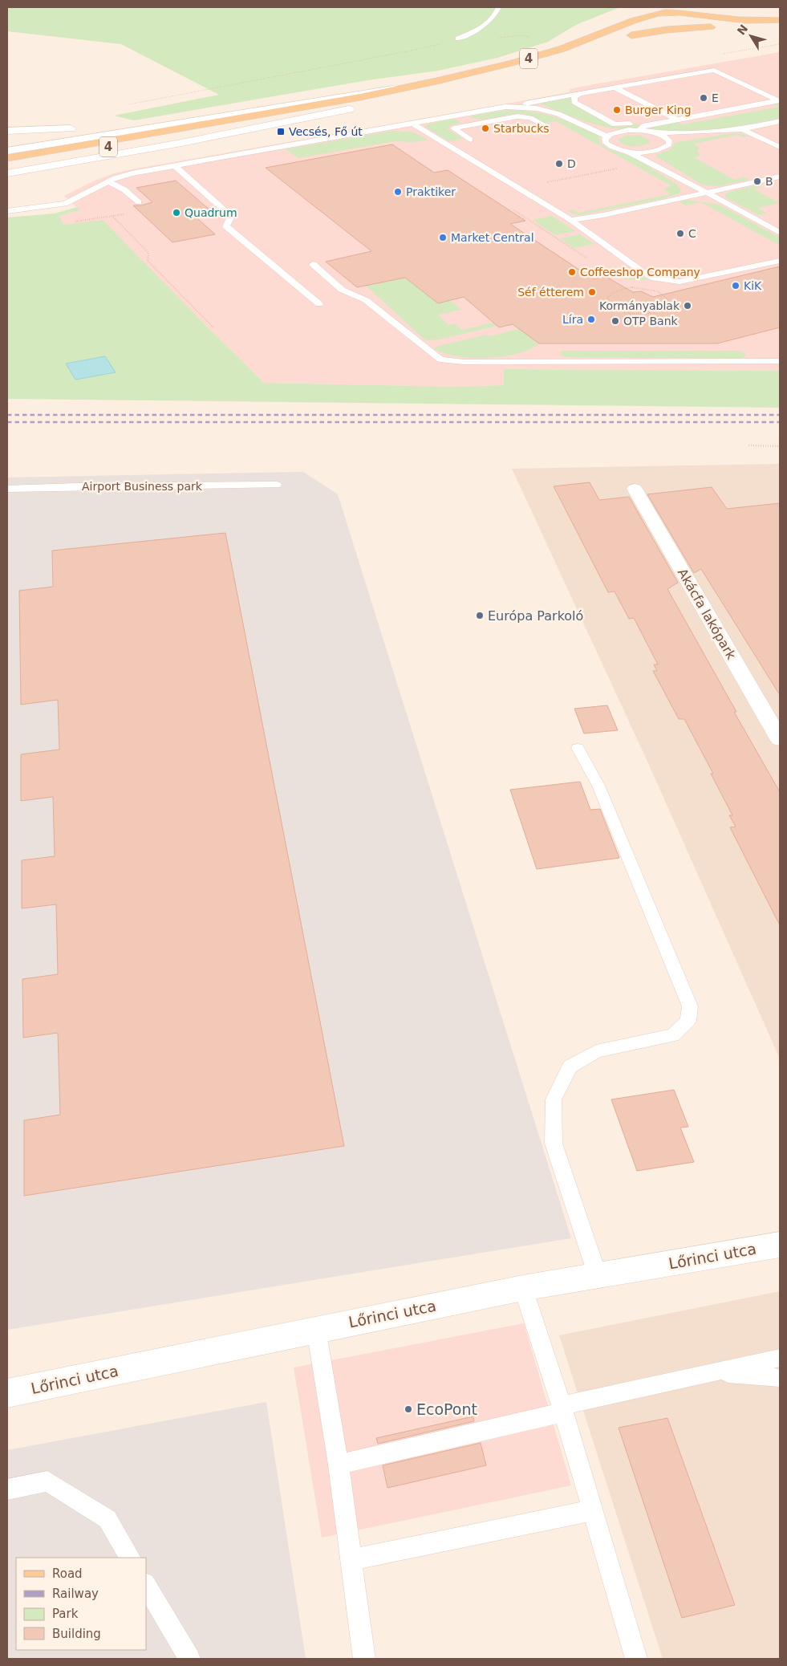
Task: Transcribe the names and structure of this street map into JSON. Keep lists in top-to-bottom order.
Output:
{
  "streets": {
    "main road": ["4"],
    "street": ["Akácfa lakópark", "Lőrinci utca"],
    "lane": ["Airport Business park"]
  },
  "places": {
    "other": [
      "E",
      "Burger King",
      "Starbucks",
      "D",
      "B",
      "Praktiker",
      "Quadrum",
      "C",
      "Market Central",
      "Coffeeshop Company",
      "KiK",
      "Séf étterem",
      "Kormányablak",
      "Líra",
      "OTP Bank",
      "Európa Parkoló",
      "EcoPont"
    ],
    "transit": ["Vecsés, Fő út"]
  },
  "legend": [
    "Road",
    "Railway",
    "Park",
    "Building"
  ],
  "north": "top left"
}
